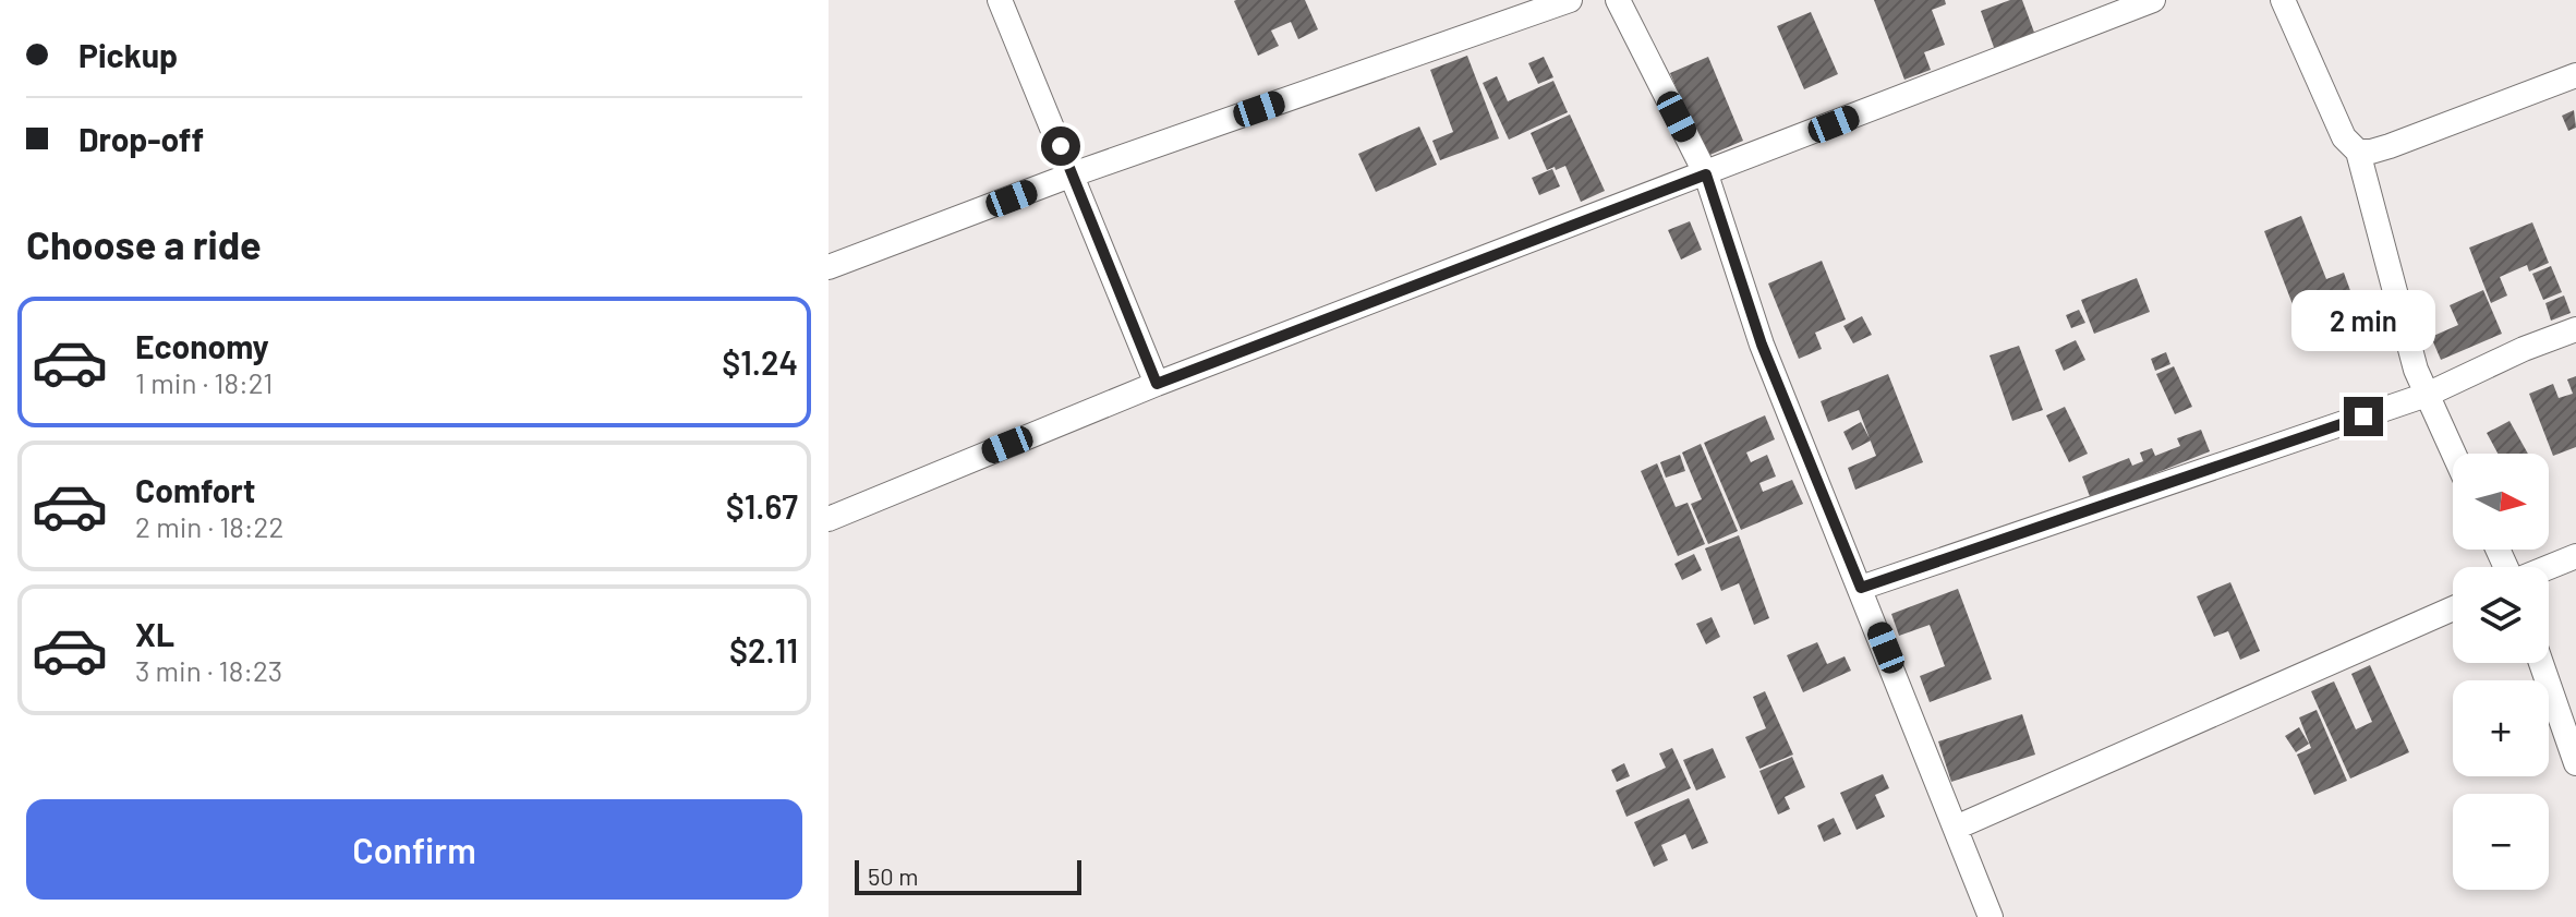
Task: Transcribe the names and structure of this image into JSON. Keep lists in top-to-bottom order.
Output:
{
  "scale_bar": "50 m",
  "north": "right",
  "page": {
    "banner": ["Pickup", "Drop-off"],
    "heading": "Choose a ride",
    "bubble": "2 min",
    "list": [
      {
        "name": "Economy",
        "note": "1 min · 18:21",
        "value": "$1.24"
      },
      {
        "name": "Comfort",
        "note": "2 min · 18:22",
        "value": "$1.67"
      },
      {
        "name": "XL",
        "note": "3 min · 18:23",
        "value": "$2.11"
      }
    ],
    "map_buttons": ["+", "−"],
    "buttons": "Confirm",
    "scale": "50 m"
  }
}
